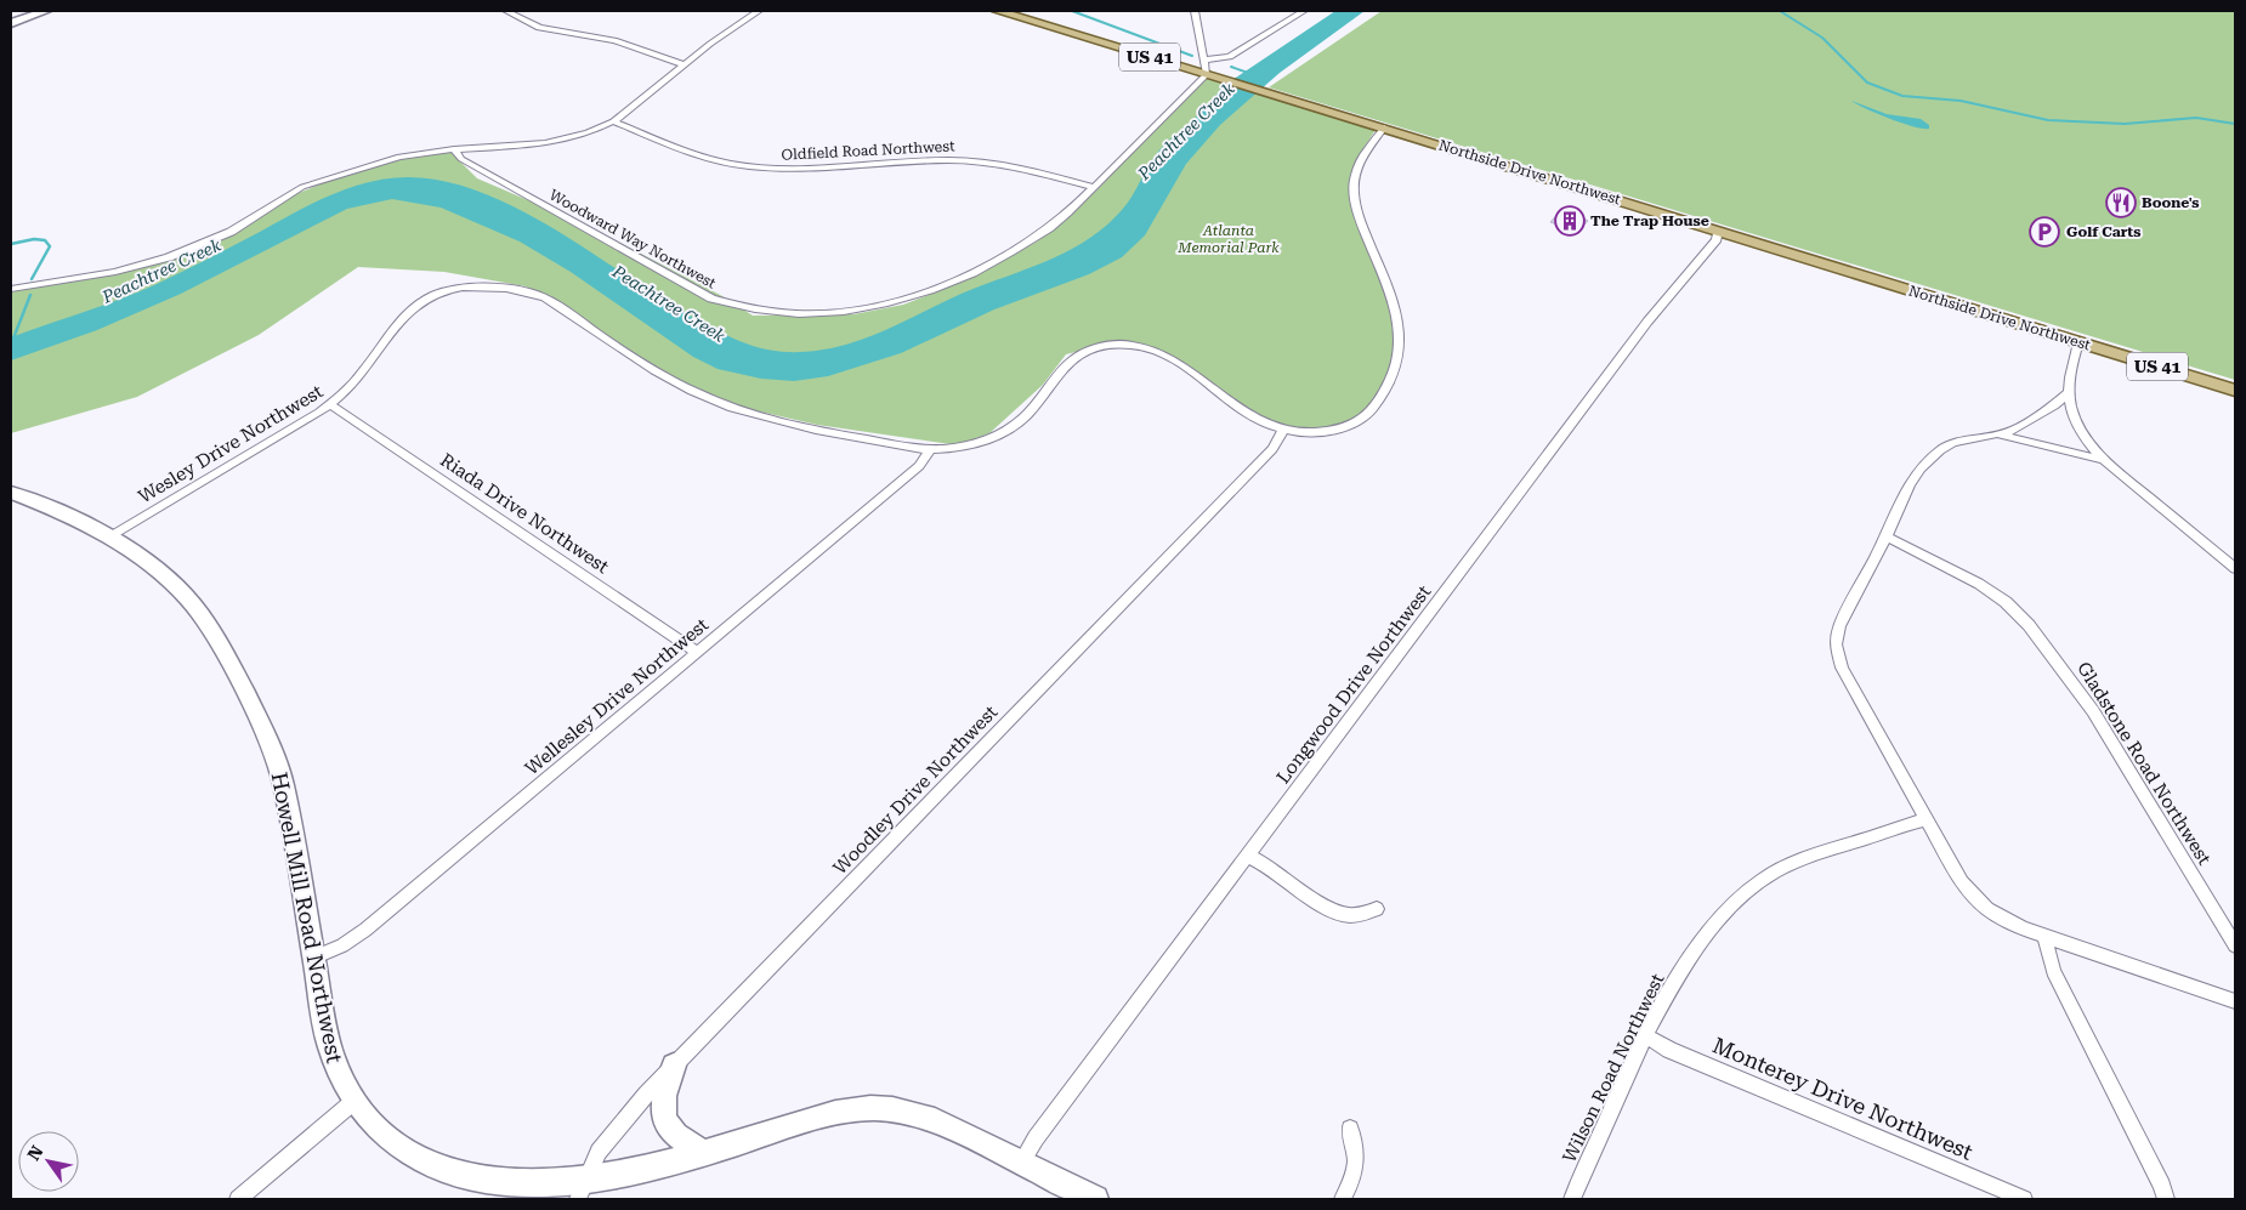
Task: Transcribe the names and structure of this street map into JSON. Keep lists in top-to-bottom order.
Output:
{
  "streets": {
    "main road": ["US 41", "Northside Drive Northwest", "Howell Mill Road Northwest"],
    "street": [
      "Oldfield Road Northwest",
      "Woodward Way Northwest",
      "Wesley Drive Northwest",
      "Riada Drive Northwest",
      "Longwood Drive Northwest",
      "Wellesley Drive Northwest",
      "Gladstone Road Northwest",
      "Woodley Drive Northwest",
      "Wilson Road Northwest",
      "Monterey Drive Northwest"
    ]
  },
  "crossings": [
    ["Oldfield Road Northwest", "Woodward Way Northwest"],
    ["Northside Drive Northwest", "Woodward Way Northwest"],
    ["Northside Drive Northwest", "Wesley Drive Northwest"],
    ["Northside Drive Northwest", "Longwood Drive Northwest"],
    ["Wesley Drive Northwest", "Riada Drive Northwest"],
    ["Wesley Drive Northwest", "Wellesley Drive Northwest"],
    ["Wesley Drive Northwest", "Woodley Drive Northwest"],
    ["Wesley Drive Northwest", "Howell Mill Road Northwest"],
    ["Riada Drive Northwest", "Wellesley Drive Northwest"],
    ["Longwood Drive Northwest", "Howell Mill Road Northwest"],
    ["Wellesley Drive Northwest", "Howell Mill Road Northwest"],
    ["Woodley Drive Northwest", "Howell Mill Road Northwest"],
    ["Wilson Road Northwest", "Monterey Drive Northwest"]
  ],
  "water": ["Peachtree Creek"],
  "parks": ["Atlanta Memorial Park"],
  "places": {
    "restaurant": ["Boone's"],
    "building": ["The Trap House"],
    "parking": ["Golf Carts"]
  },
  "north": "top left"
}
